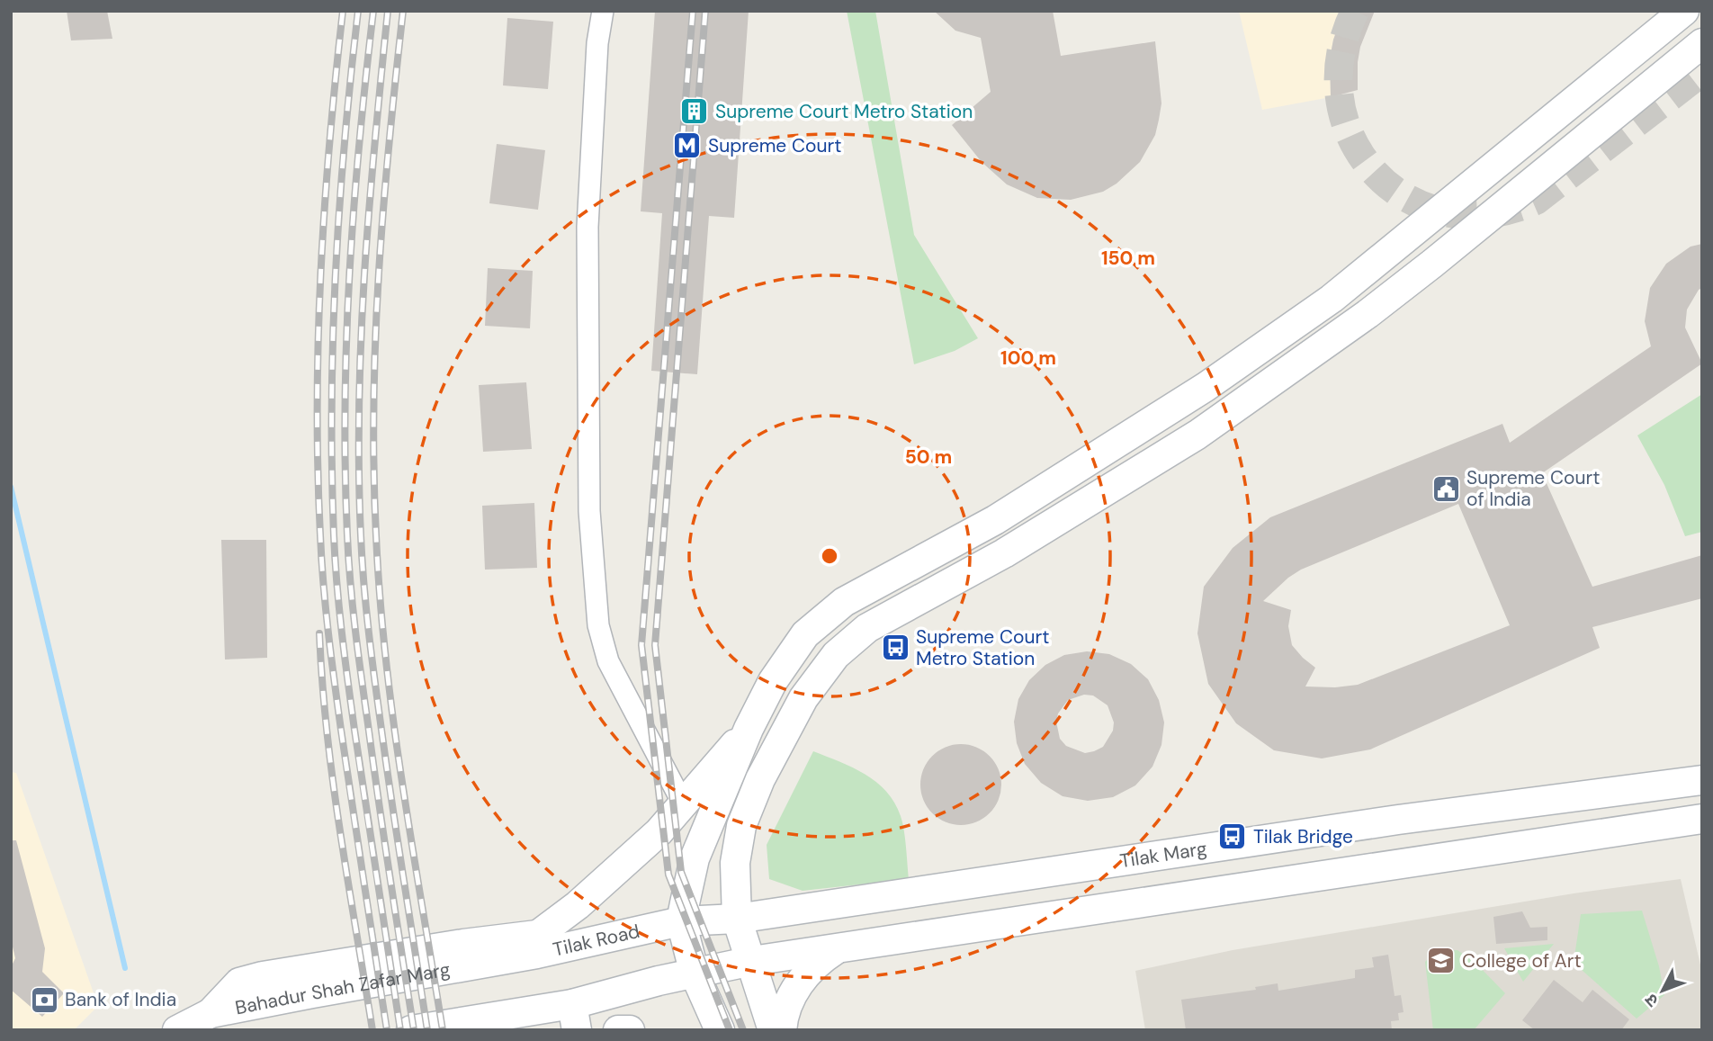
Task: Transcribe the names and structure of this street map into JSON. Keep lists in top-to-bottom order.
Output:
{
  "streets": {
    "main road": ["Tilak Marg", "Tilak Road", "Bahadur Shah Zafar Marg"]
  },
  "crossings": [
    ["Tilak Marg", "Tilak Road"],
    ["Tilak Road", "Bahadur Shah Zafar Marg"]
  ],
  "places": {
    "building": ["Supreme Court Metro Station"],
    "metro station": ["Supreme Court"],
    "public building": ["Supreme Court of India"],
    "bus stop": ["Supreme Court‌ Metro Station", "Tilak Bridge"],
    "school or university": ["College of Art"],
    "bank": ["Bank of India"]
  },
  "north": "bottom left",
  "rings": ["150 m", "100 m", "50 m"]
}
